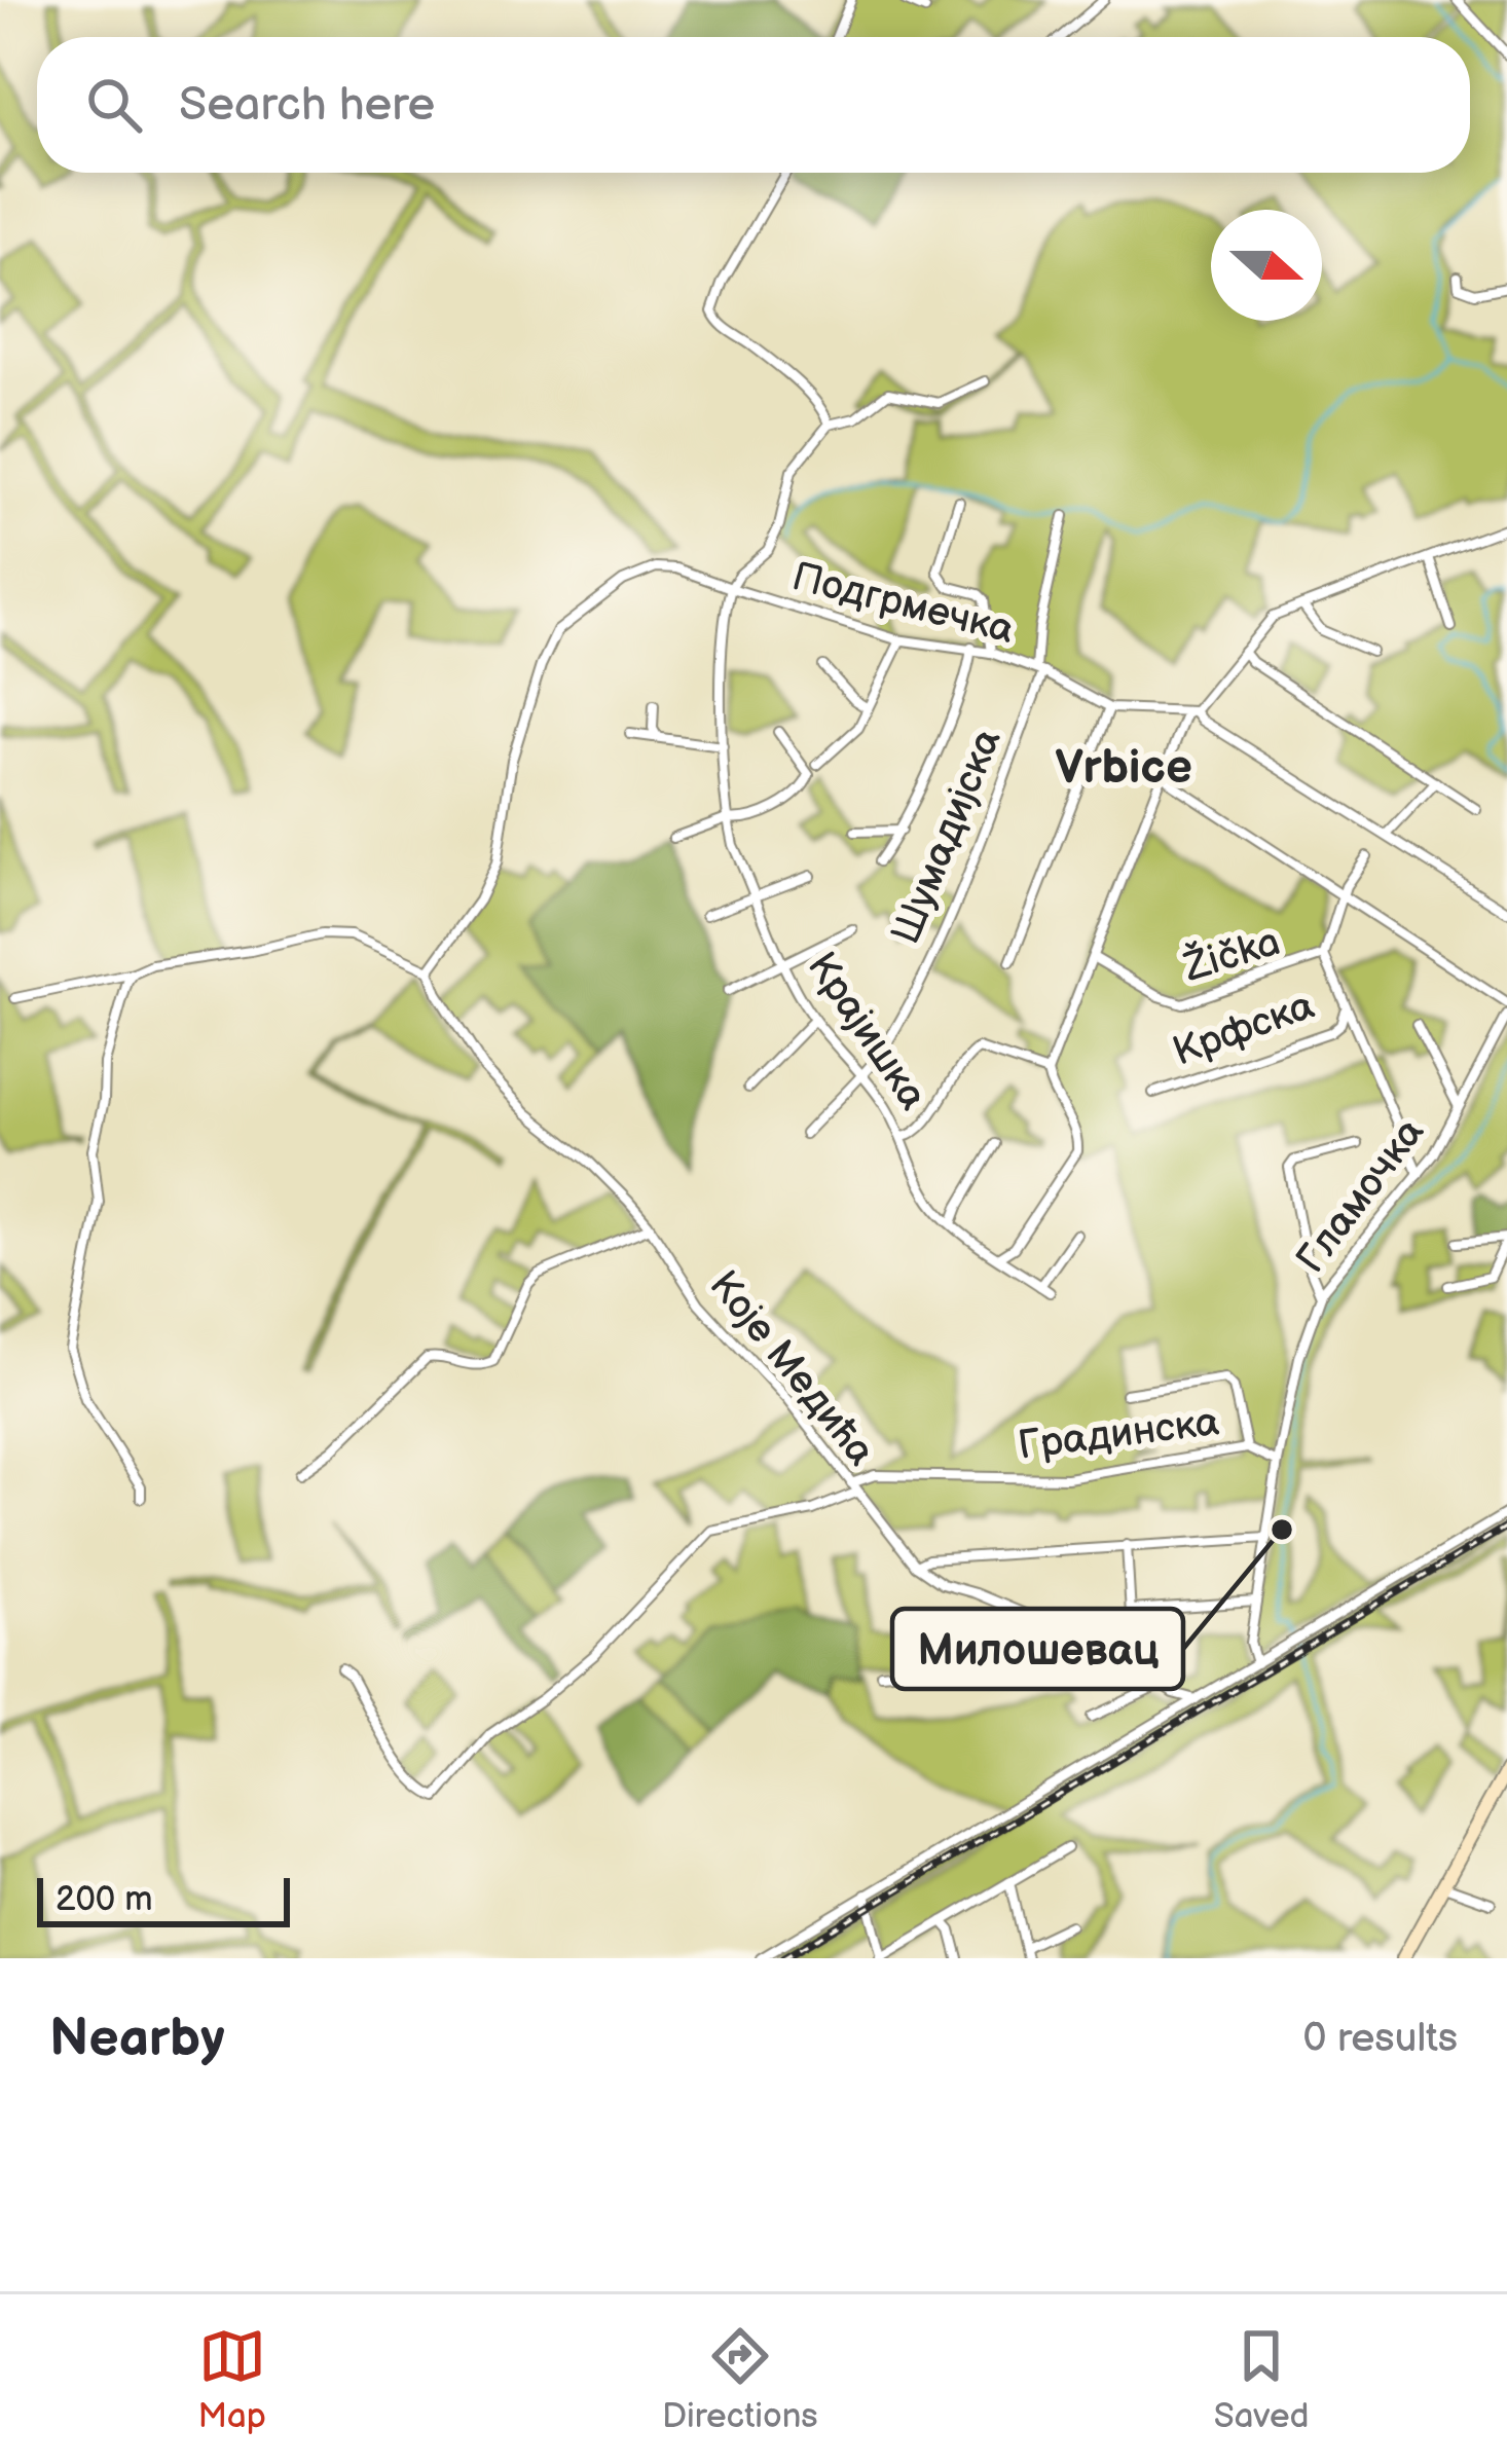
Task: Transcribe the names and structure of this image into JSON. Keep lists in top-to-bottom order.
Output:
{
  "streets": {
    "street": [
      "Подгрмечка",
      "Шумадијска",
      "Žička",
      "Крфска",
      "Крајишка",
      "Гламочка",
      "Које Медића",
      "Градинска"
    ]
  },
  "crossings": [
    ["Подгрмечка", "Шумадијска"],
    ["Подгрмечка", "Крајишка"],
    ["Подгрмечка", "Које Медића"],
    ["Шумадијска", "Крајишка"],
    ["Које Медића", "Градинска"]
  ],
  "districts": ["Vrbice"],
  "places": ["Милошевац"],
  "scale_bar": "200 m",
  "north": "right",
  "page": {
    "search": "Search here",
    "scale": "200 m",
    "heading": ["Nearby", "0 results"],
    "nav": ["Map", "Directions", "Saved"]
  }
}
